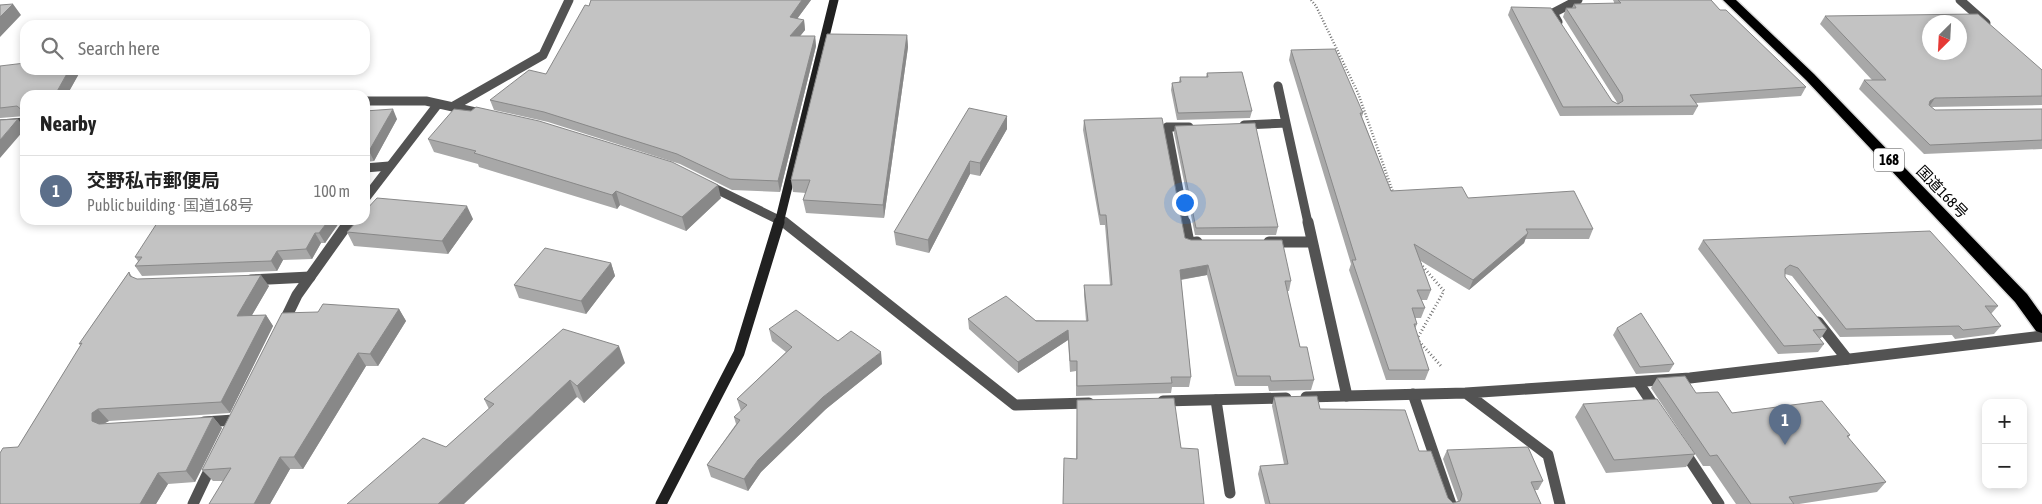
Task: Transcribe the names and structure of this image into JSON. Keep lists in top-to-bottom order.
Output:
{
  "streets": {
    "highway": ["168", "国道168号"]
  },
  "north": "bottom left",
  "page": {
    "search": "Search here",
    "heading": "Nearby",
    "list": [
      {
        "mark": "1",
        "name": "交野私市郵便局",
        "note": "Public building · 国道168号",
        "value": "100 m"
      }
    ],
    "map_buttons": ["+", "−"],
    "pins": "1"
  }
}
